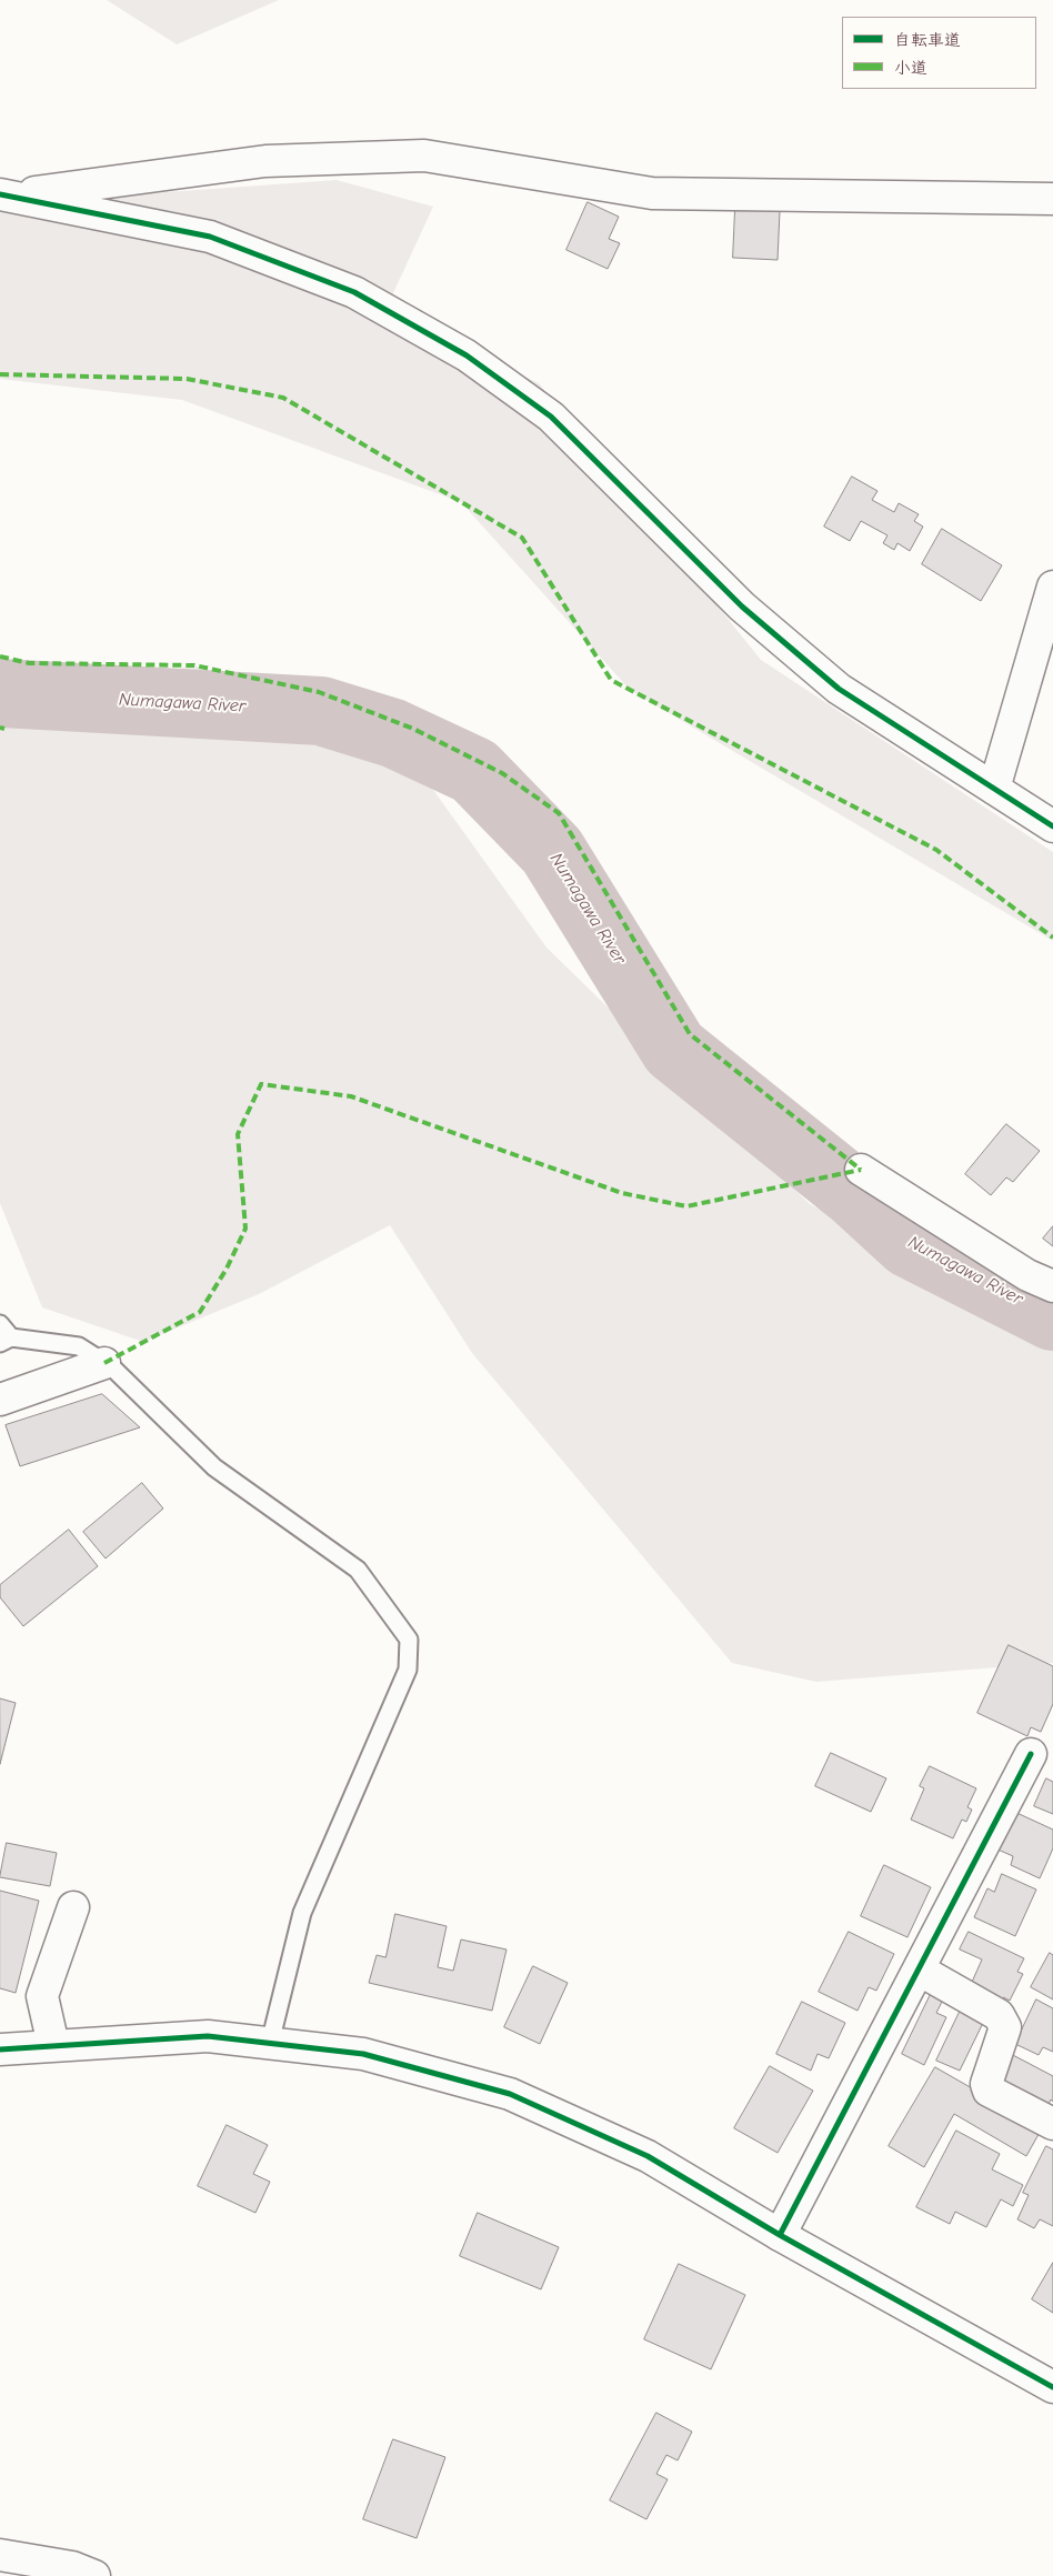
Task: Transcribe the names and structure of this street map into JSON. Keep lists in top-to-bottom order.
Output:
{
  "water": ["Numagawa River"],
  "legend": ["自転車道", "小道"]
}
